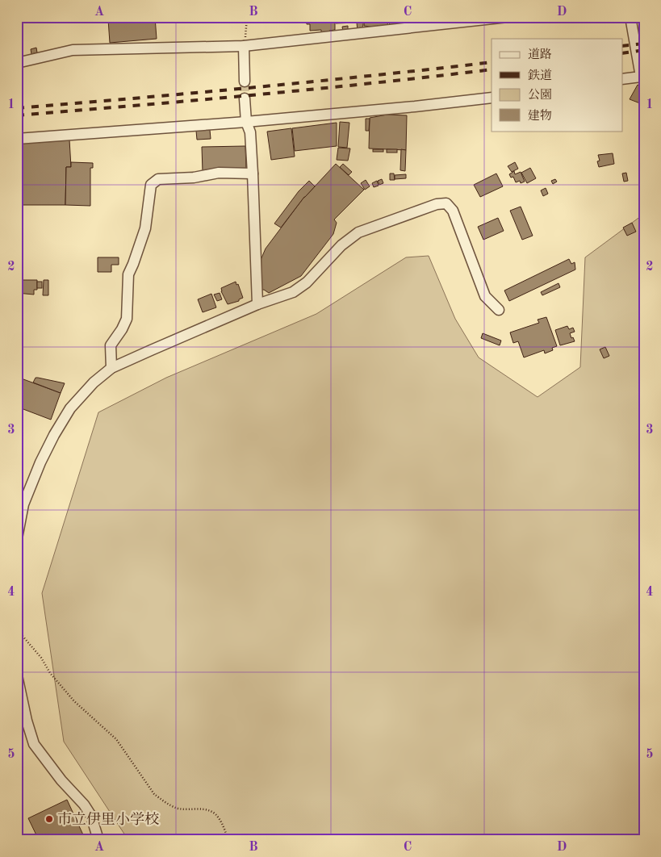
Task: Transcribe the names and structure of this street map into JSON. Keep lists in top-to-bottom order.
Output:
{
  "places": ["市立伊里小学校"],
  "legend": [
    "道路",
    "鉄道",
    "公園",
    "建物"
  ],
  "grid": {
    "columns": [
      "A",
      "B",
      "C",
      "D"
    ],
    "rows": [
      "1",
      "2",
      "3",
      "4",
      "5"
    ]
  }
}
